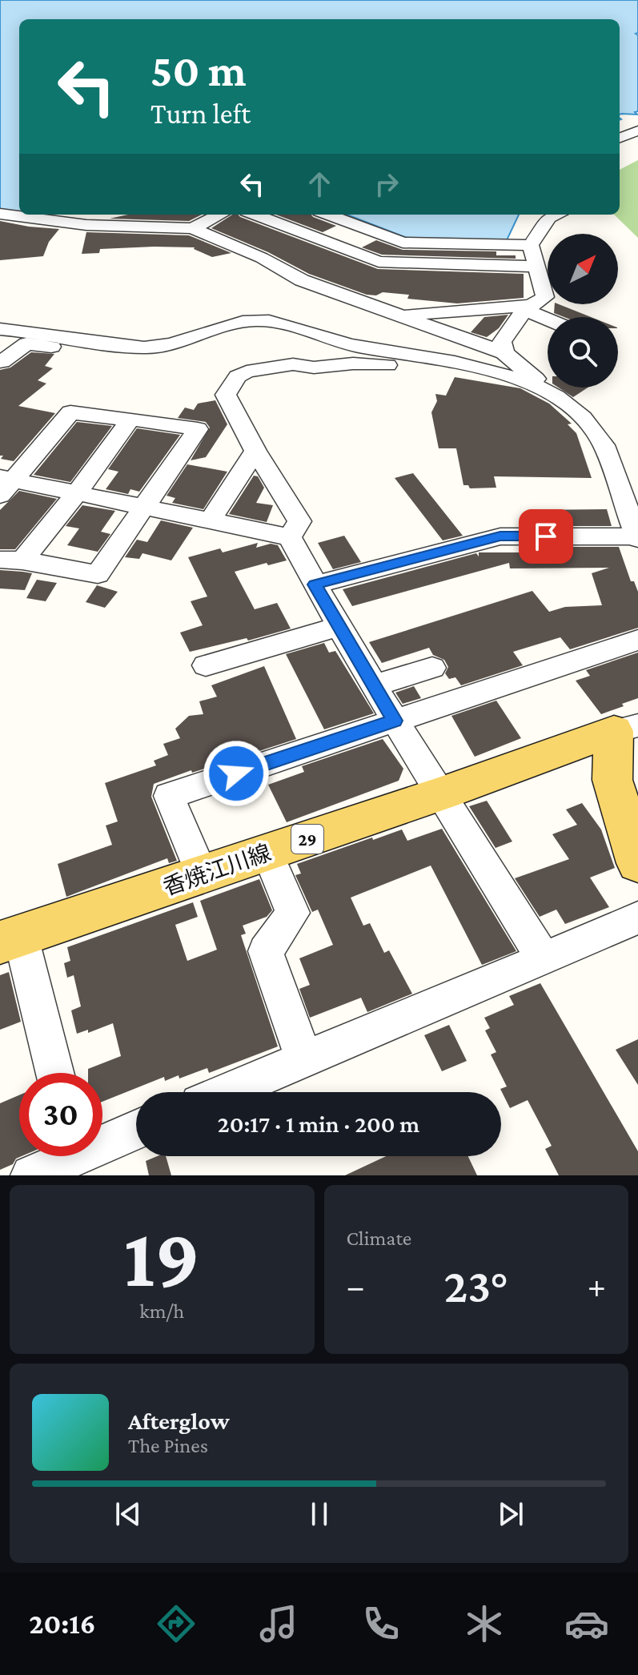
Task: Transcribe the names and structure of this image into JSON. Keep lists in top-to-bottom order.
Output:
{
  "streets": {
    "main road": ["29", "香焼江川線"]
  },
  "north": "top right",
  "page": {
    "turn": ["50 m", "Turn left"],
    "limit": "30",
    "trip": "20:17 · 1 min · 200 m",
    "tile": [
      ["19", "km/h"],
      "Climate"
    ],
    "heat": ["−", "23°", "+"],
    "song": ["Afterglow", "The Pines"],
    "tabs": "20:16"
  }
}
